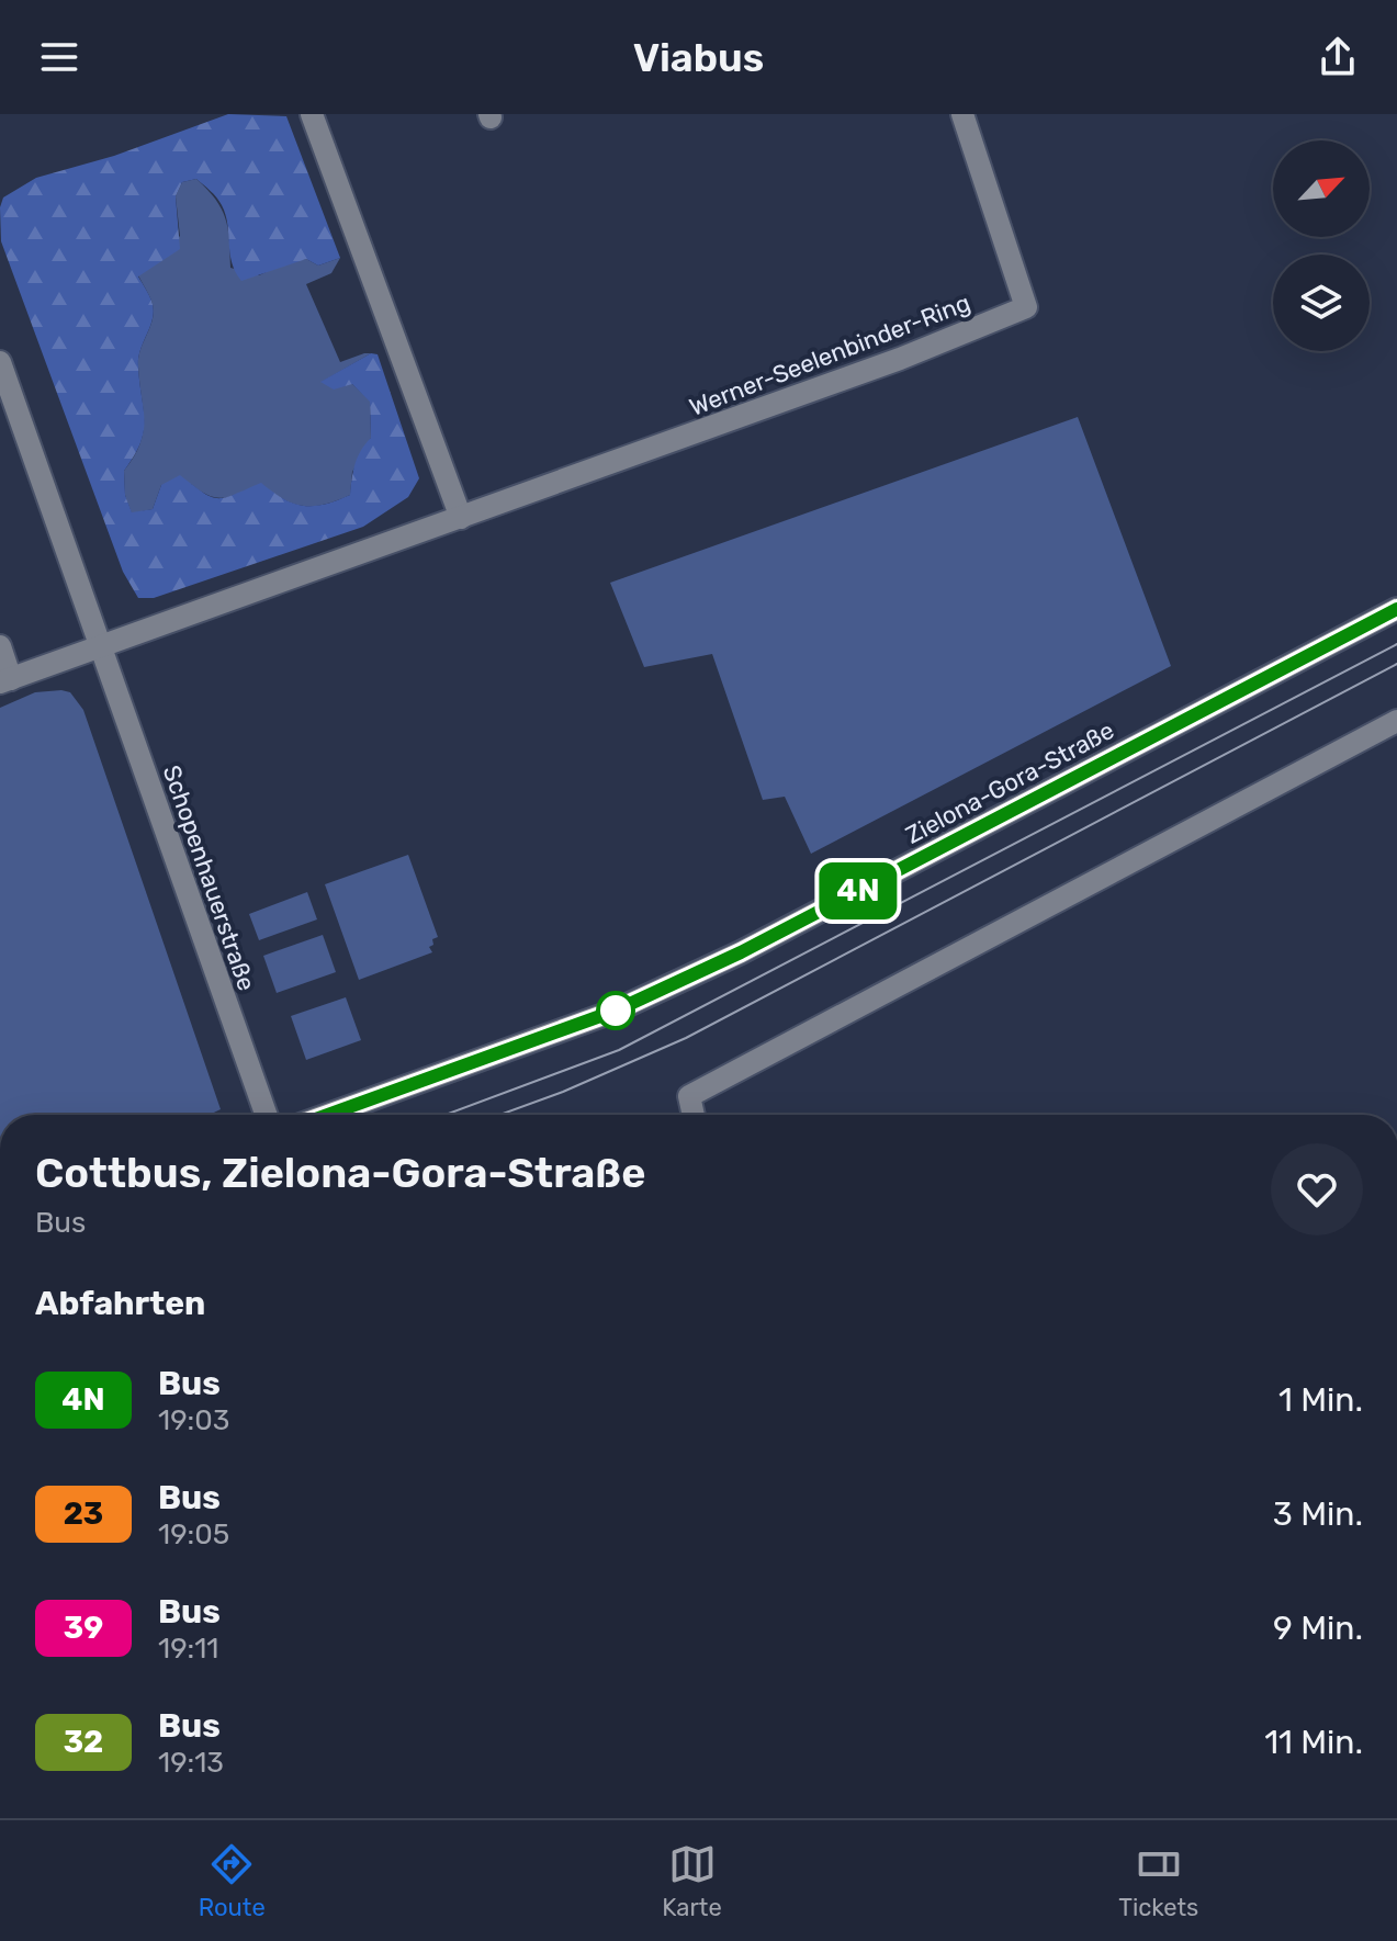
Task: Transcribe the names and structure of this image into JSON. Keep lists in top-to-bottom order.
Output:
{
  "streets": {
    "street": ["Werner-Seelenbinder-Ring", "Zielona-Gora-Straße", "Schopenhauerstraße"]
  },
  "crossings": [
    ["Werner-Seelenbinder-Ring", "Schopenhauerstraße"]
  ],
  "lines": ["bus line 4N"],
  "north": "top right",
  "page": {
    "header": "Viabus",
    "on_map": "4N",
    "heading": [
      ["Cottbus, Zielona-Gora-Straße", "Bus"],
      "Abfahrten"
    ],
    "list": [
      {
        "mark": "4N",
        "name": "Bus",
        "note": "19:03",
        "value": "1 Min."
      },
      {
        "mark": "23",
        "name": "Bus",
        "note": "19:05",
        "value": "3 Min."
      },
      {
        "mark": "39",
        "name": "Bus",
        "note": "19:11",
        "value": "9 Min."
      },
      {
        "mark": "32",
        "name": "Bus",
        "note": "19:13",
        "value": "11 Min."
      }
    ],
    "tabs": ["Route", "Karte", "Tickets"]
  }
}
